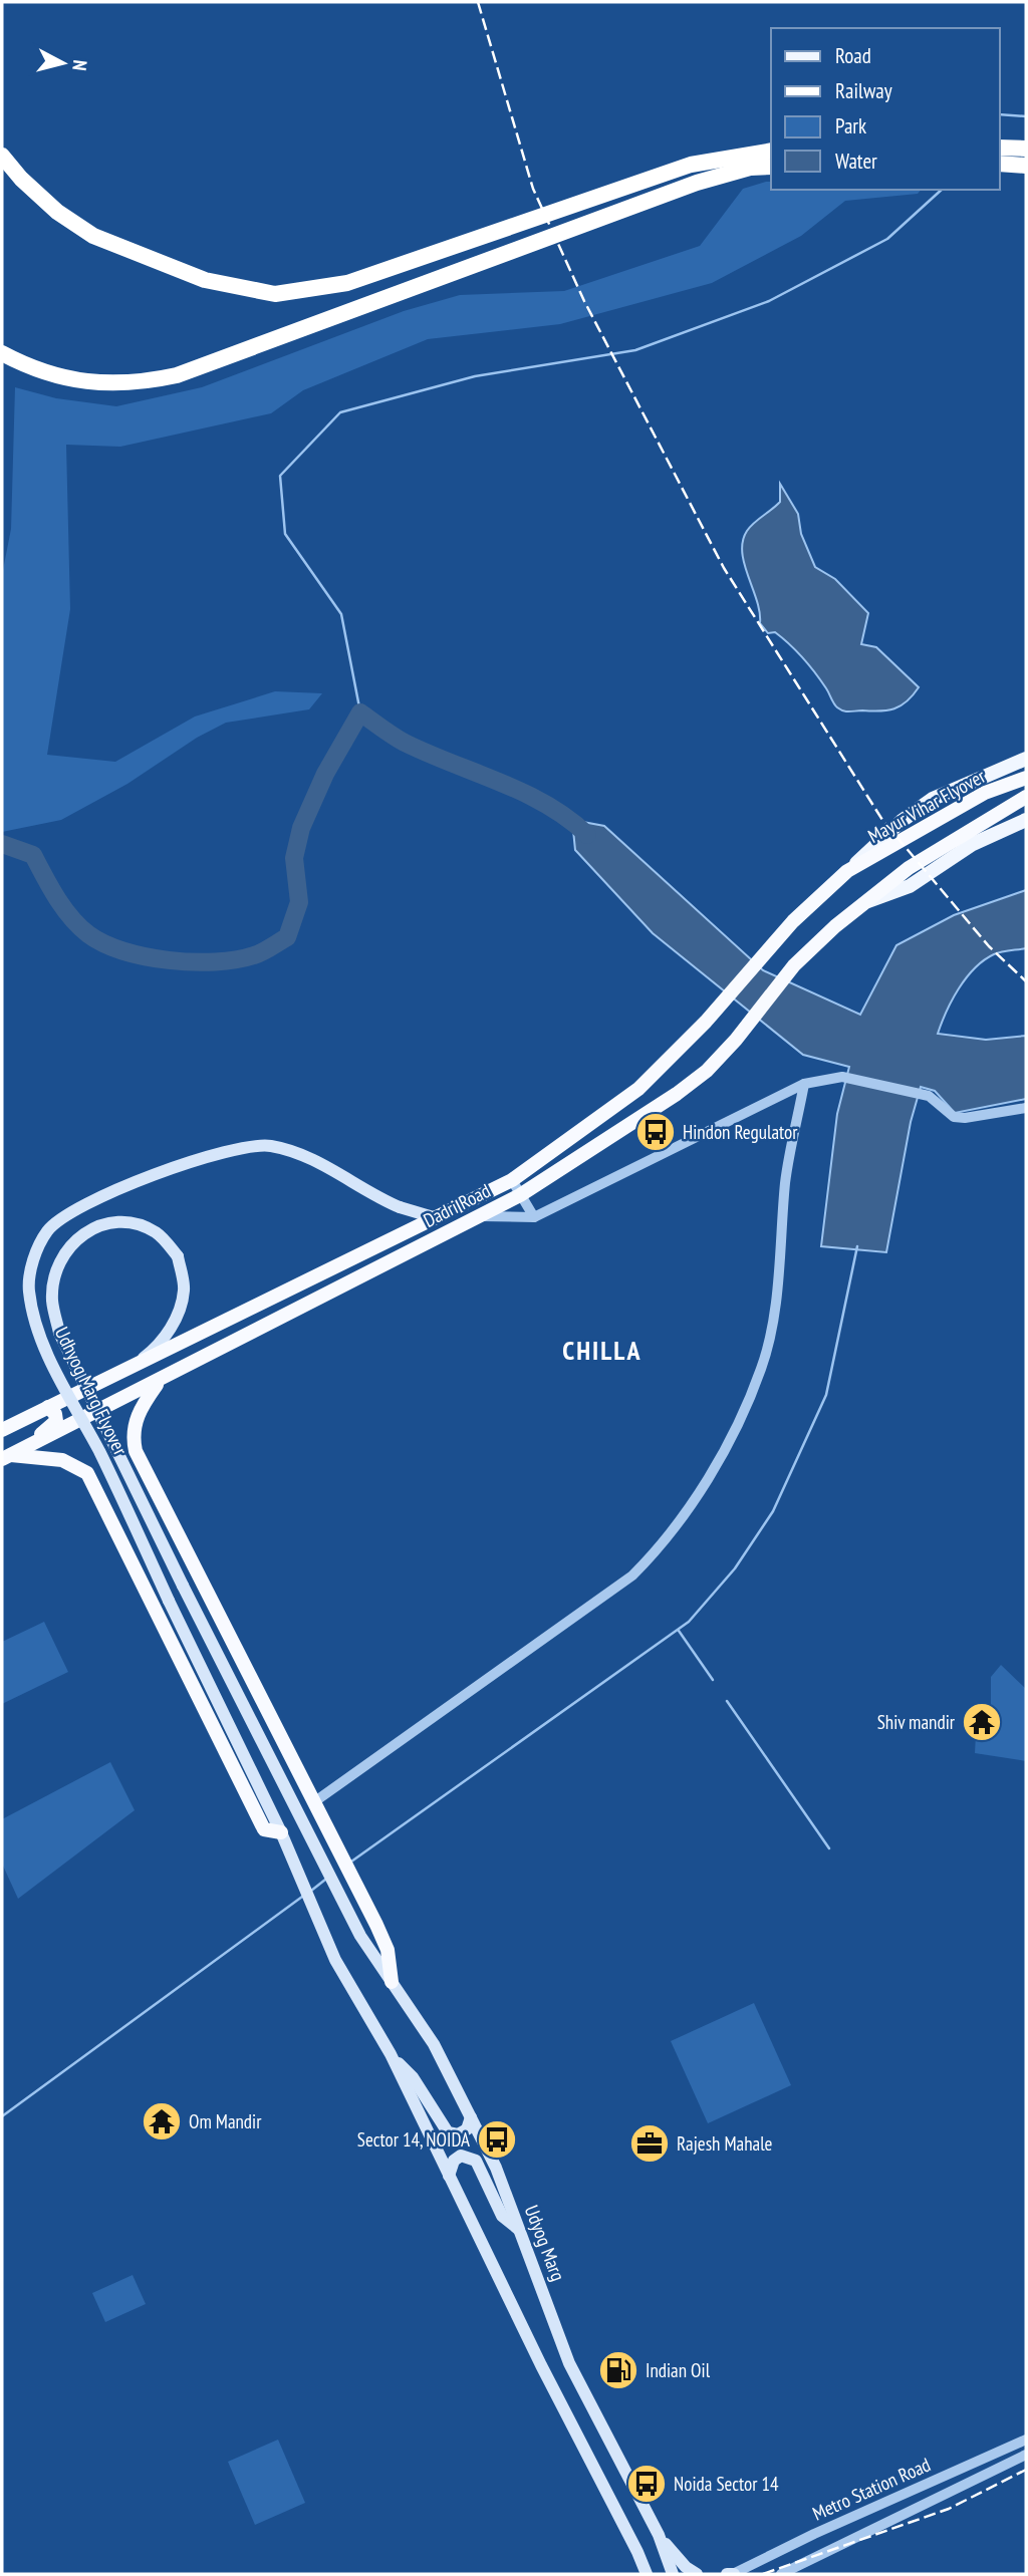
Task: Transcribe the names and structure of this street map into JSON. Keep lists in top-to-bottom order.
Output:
{
  "streets": {
    "highway": ["Mayur Vihar Flyover", "Dadri Road"],
    "main road": ["Udhyog Marg Flyover", "Udyog Marg"],
    "street": ["Metro Station Road"]
  },
  "crossings": [
    ["Mayur Vihar Flyover", "Dadri Road"],
    ["Dadri Road", "Udhyog Marg Flyover"],
    ["Udhyog Marg Flyover", "Udyog Marg"]
  ],
  "districts": ["CHILLA"],
  "places": {
    "bus stop": ["Hindon Regulator", "Sector 14, NOIDA", "Noida Sector 14"],
    "temple": ["Shiv mandir", "Om Mandir"],
    "office": ["Rajesh Mahale"],
    "fuel station": ["Indian Oil"]
  },
  "legend": [
    "Road",
    "Railway",
    "Park",
    "Water"
  ],
  "north": "right"
}
